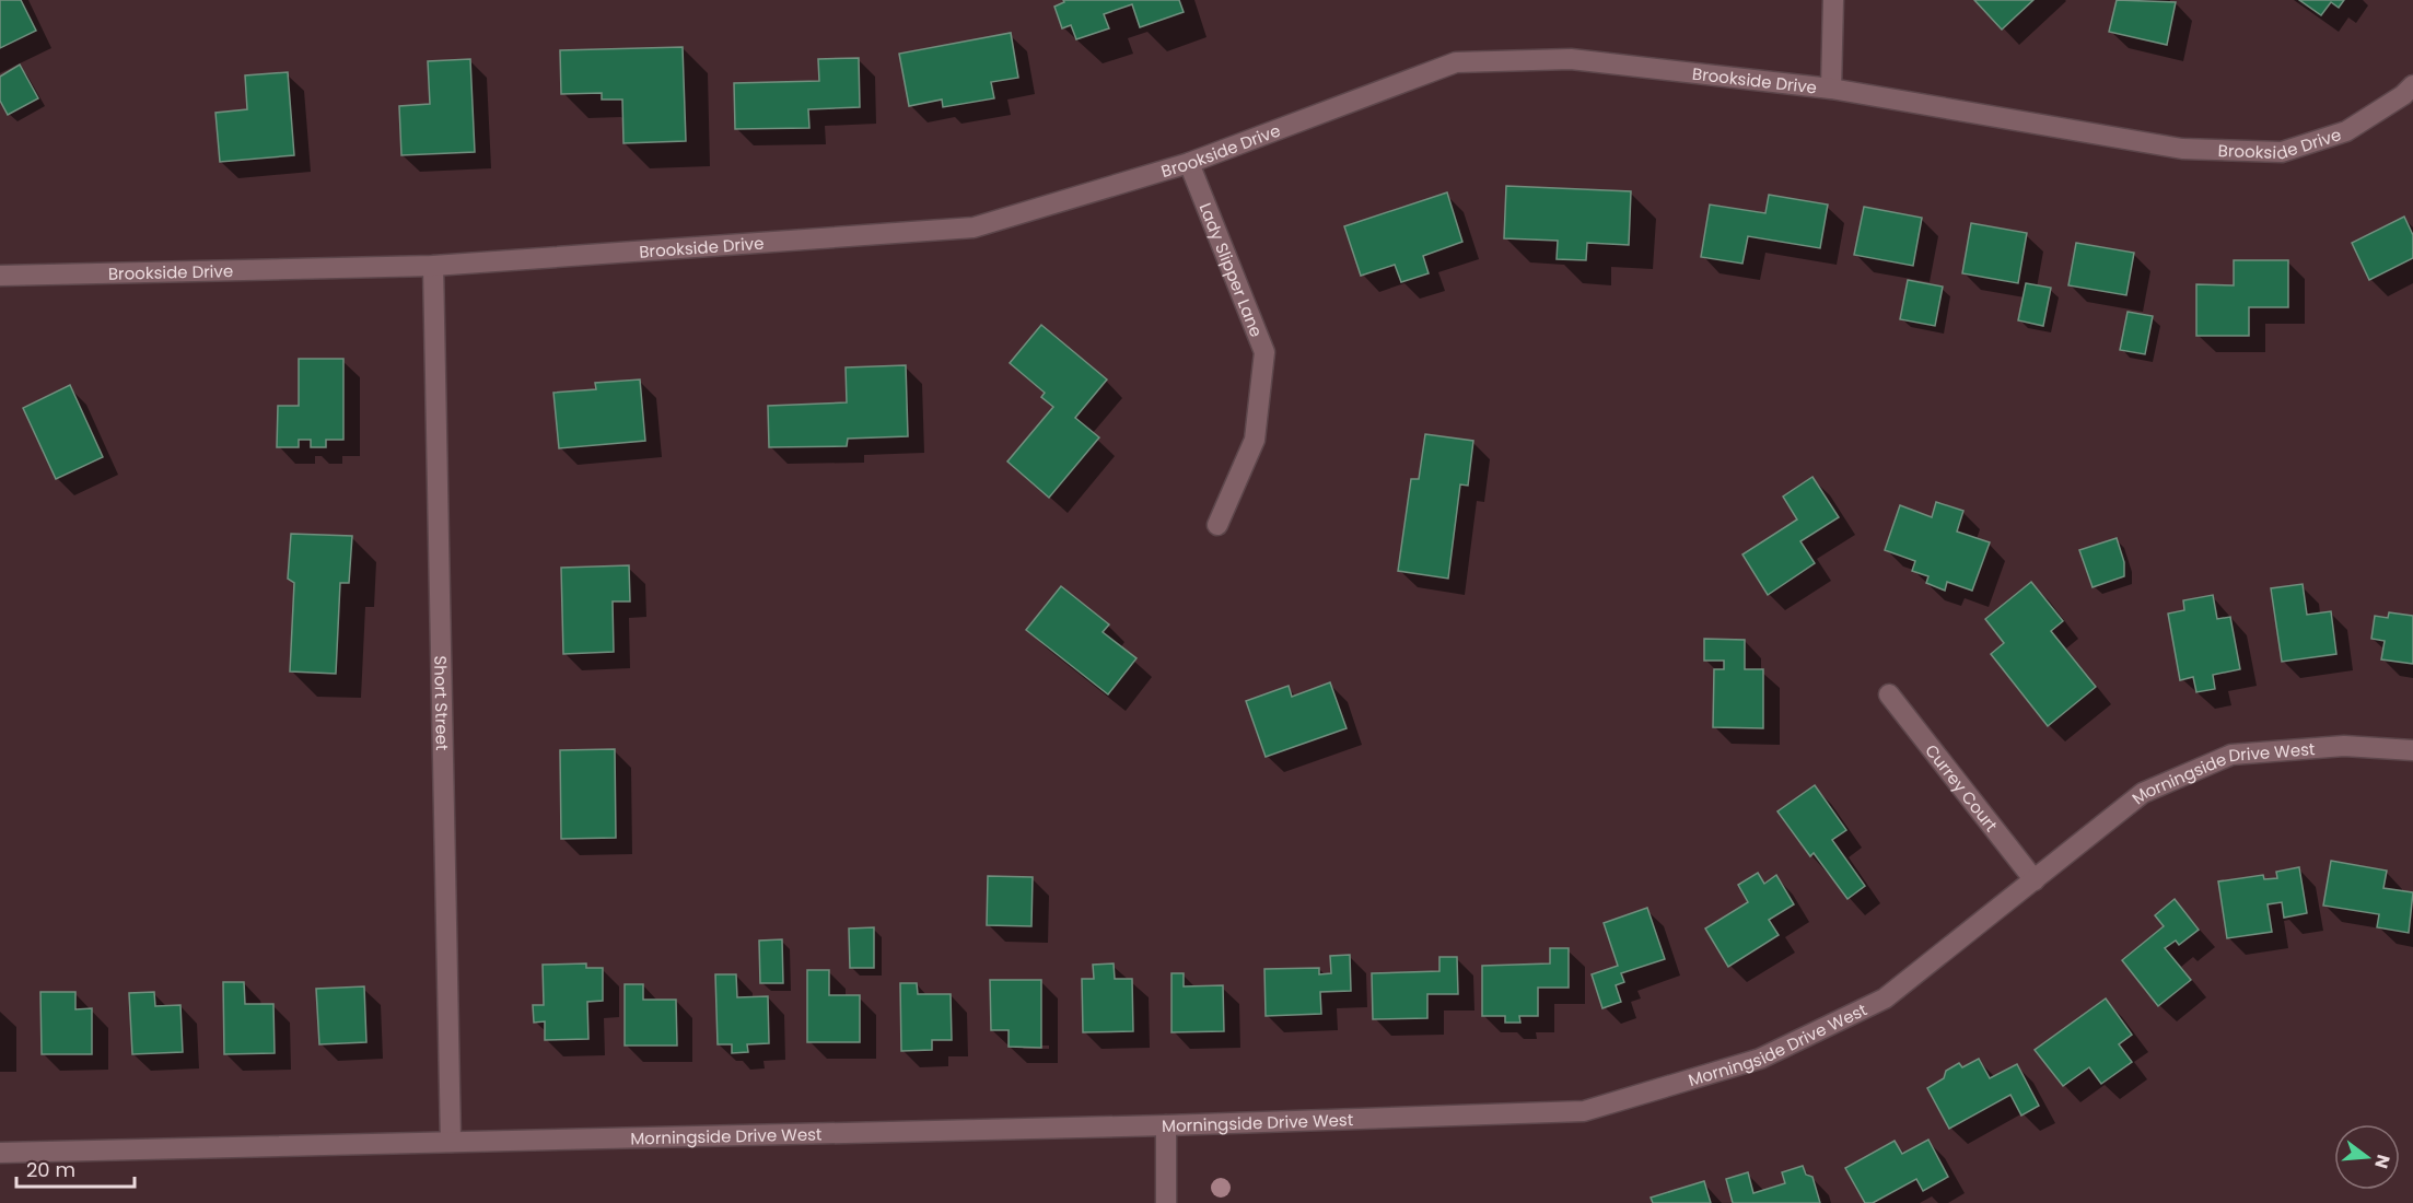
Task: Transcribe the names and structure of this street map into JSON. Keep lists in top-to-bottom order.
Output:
{
  "streets": {
    "street": [
      "Brookside Drive",
      "Lady Slipper Lane",
      "Short Street",
      "Morningside Drive West",
      "Currey Court"
    ]
  },
  "crossings": [
    ["Brookside Drive", "Lady Slipper Lane"],
    ["Brookside Drive", "Short Street"],
    ["Short Street", "Morningside Drive West"],
    ["Morningside Drive West", "Currey Court"]
  ],
  "scale_bar": "20 m",
  "north": "right"
}
